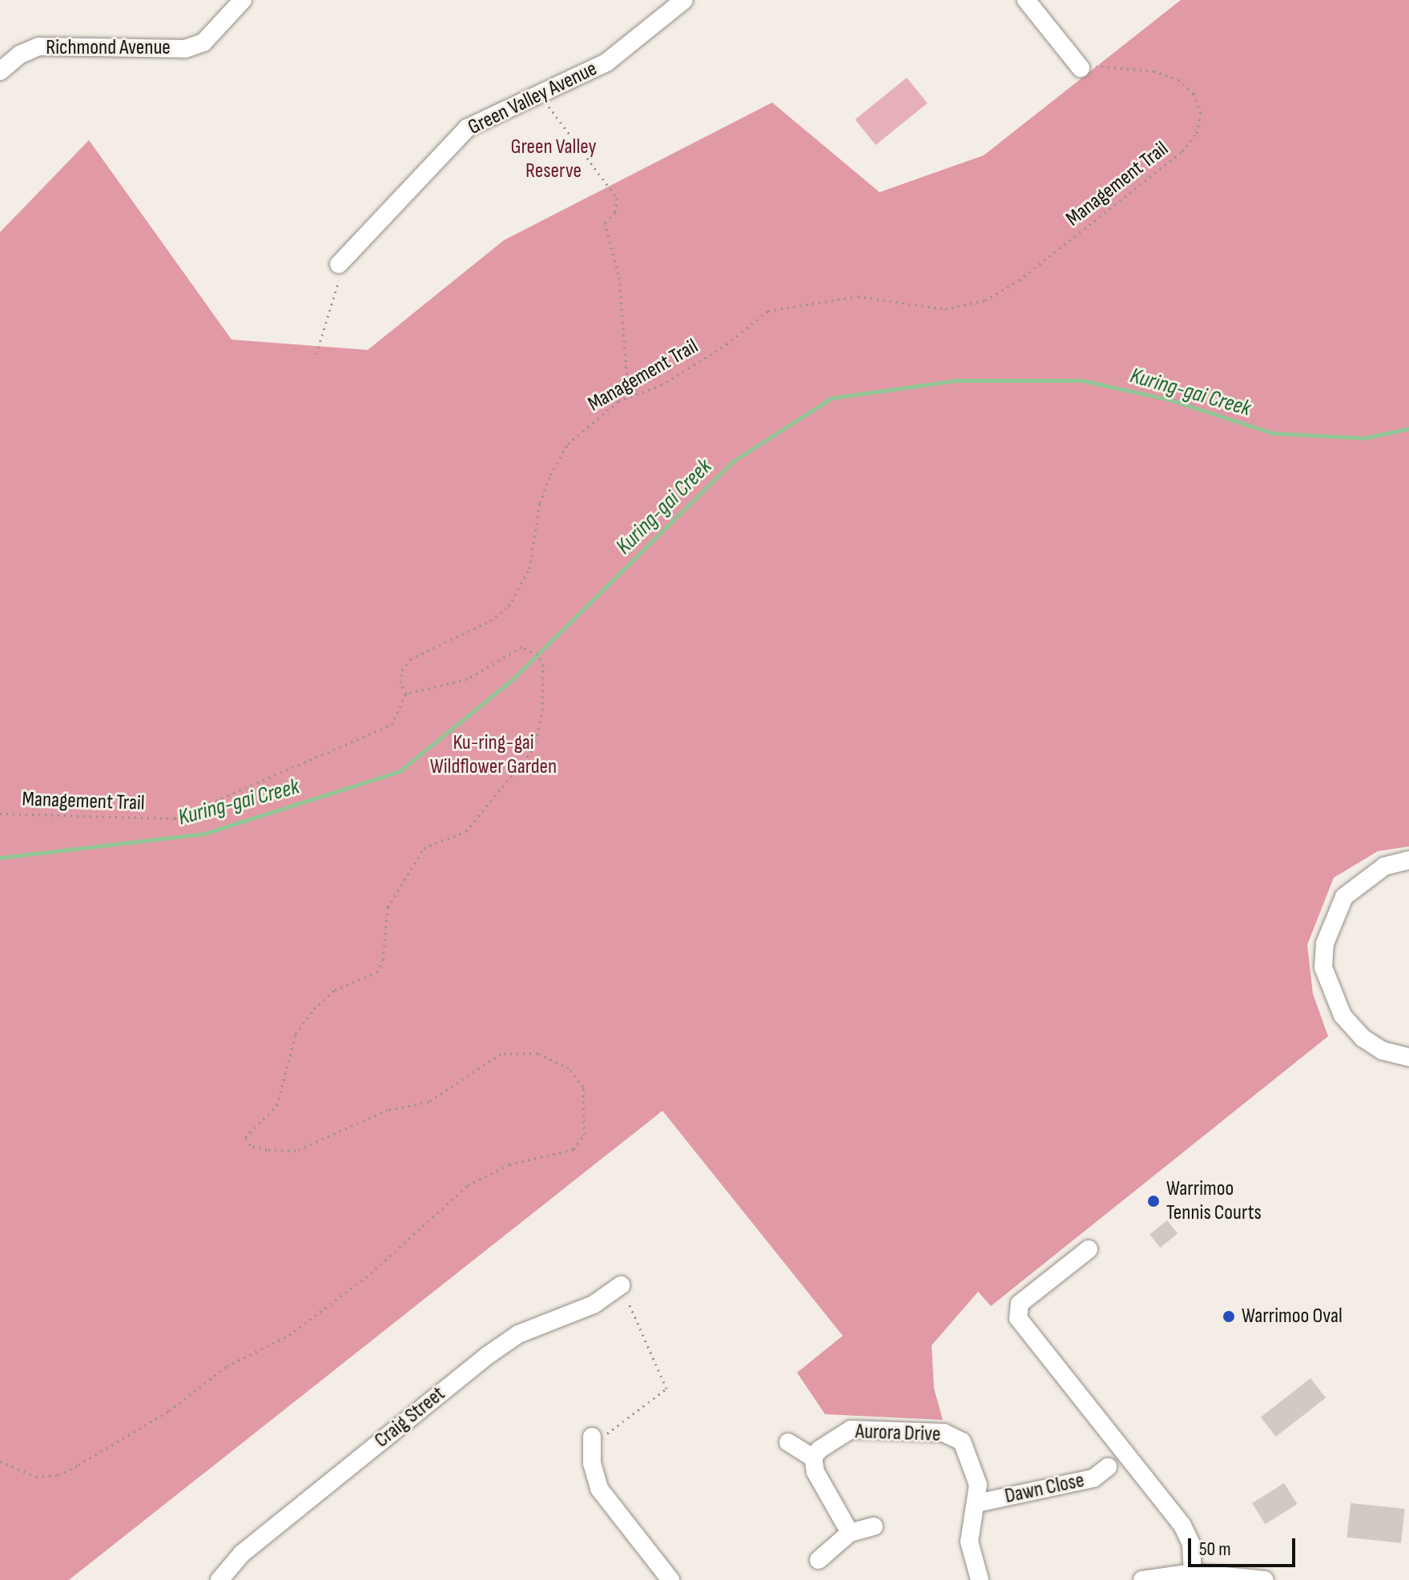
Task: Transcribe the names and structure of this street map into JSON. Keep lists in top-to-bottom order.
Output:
{
  "streets": {
    "street": [
      "Richmond Avenue",
      "Green Valley Avenue",
      "Craig Street",
      "Aurora Drive",
      "Dawn Close"
    ],
    "path": ["Management Trail"]
  },
  "crossings": [
    ["Aurora Drive", "Dawn Close"]
  ],
  "water": ["Kuring-gai Creek"],
  "parks": ["Green Valley Reserve", "Ku-ring-gai Wildflower Garden"],
  "places": ["Warrimoo Tennis Courts", "Warrimoo Oval"],
  "scale_bar": "50 m"
}
